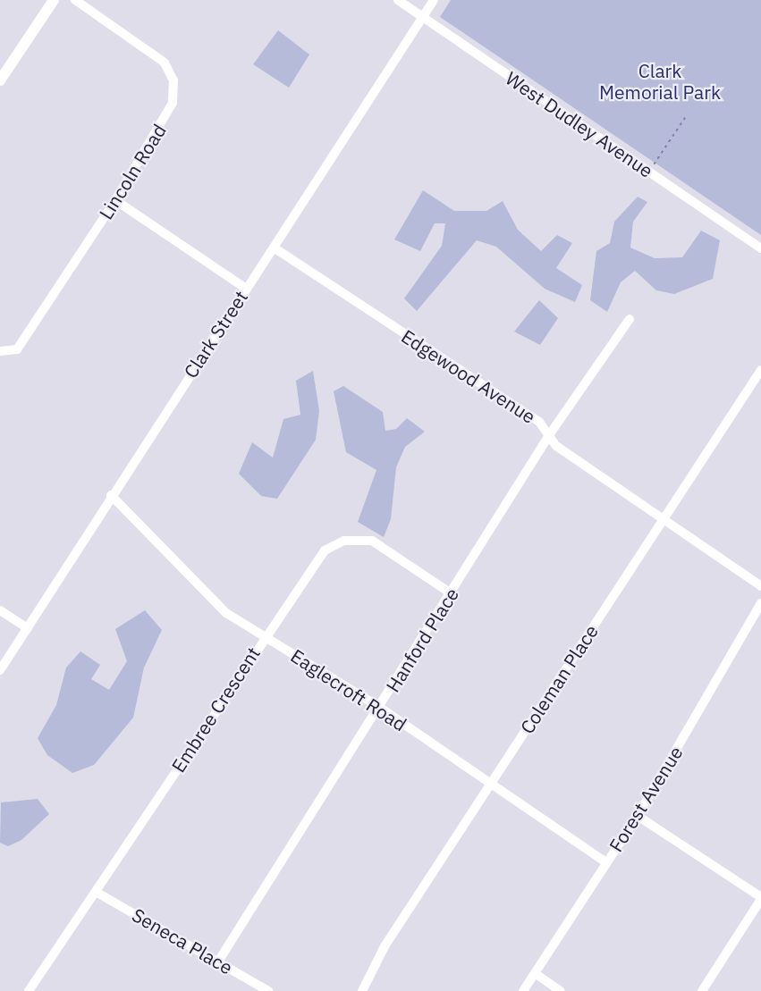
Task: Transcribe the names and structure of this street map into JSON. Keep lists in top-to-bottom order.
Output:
{
  "streets": {
    "street": [
      "West Dudley Avenue",
      "Lincoln Road",
      "Clark Street",
      "Edgewood Avenue",
      "Hanford Place",
      "Coleman Place",
      "Eaglecroft Road",
      "Embree Crescent",
      "Forest Avenue",
      "Seneca Place"
    ]
  },
  "crossings": [
    ["West Dudley Avenue", "Clark Street"],
    ["Clark Street", "Edgewood Avenue"],
    ["Clark Street", "Eaglecroft Road"],
    ["Edgewood Avenue", "Hanford Place"],
    ["Edgewood Avenue", "Coleman Place"],
    ["Hanford Place", "Eaglecroft Road"],
    ["Hanford Place", "Embree Crescent"],
    ["Hanford Place", "Seneca Place"],
    ["Coleman Place", "Eaglecroft Road"],
    ["Eaglecroft Road", "Embree Crescent"],
    ["Eaglecroft Road", "Forest Avenue"],
    ["Embree Crescent", "Seneca Place"]
  ],
  "parks": ["Clark Memorial Park"]
}
